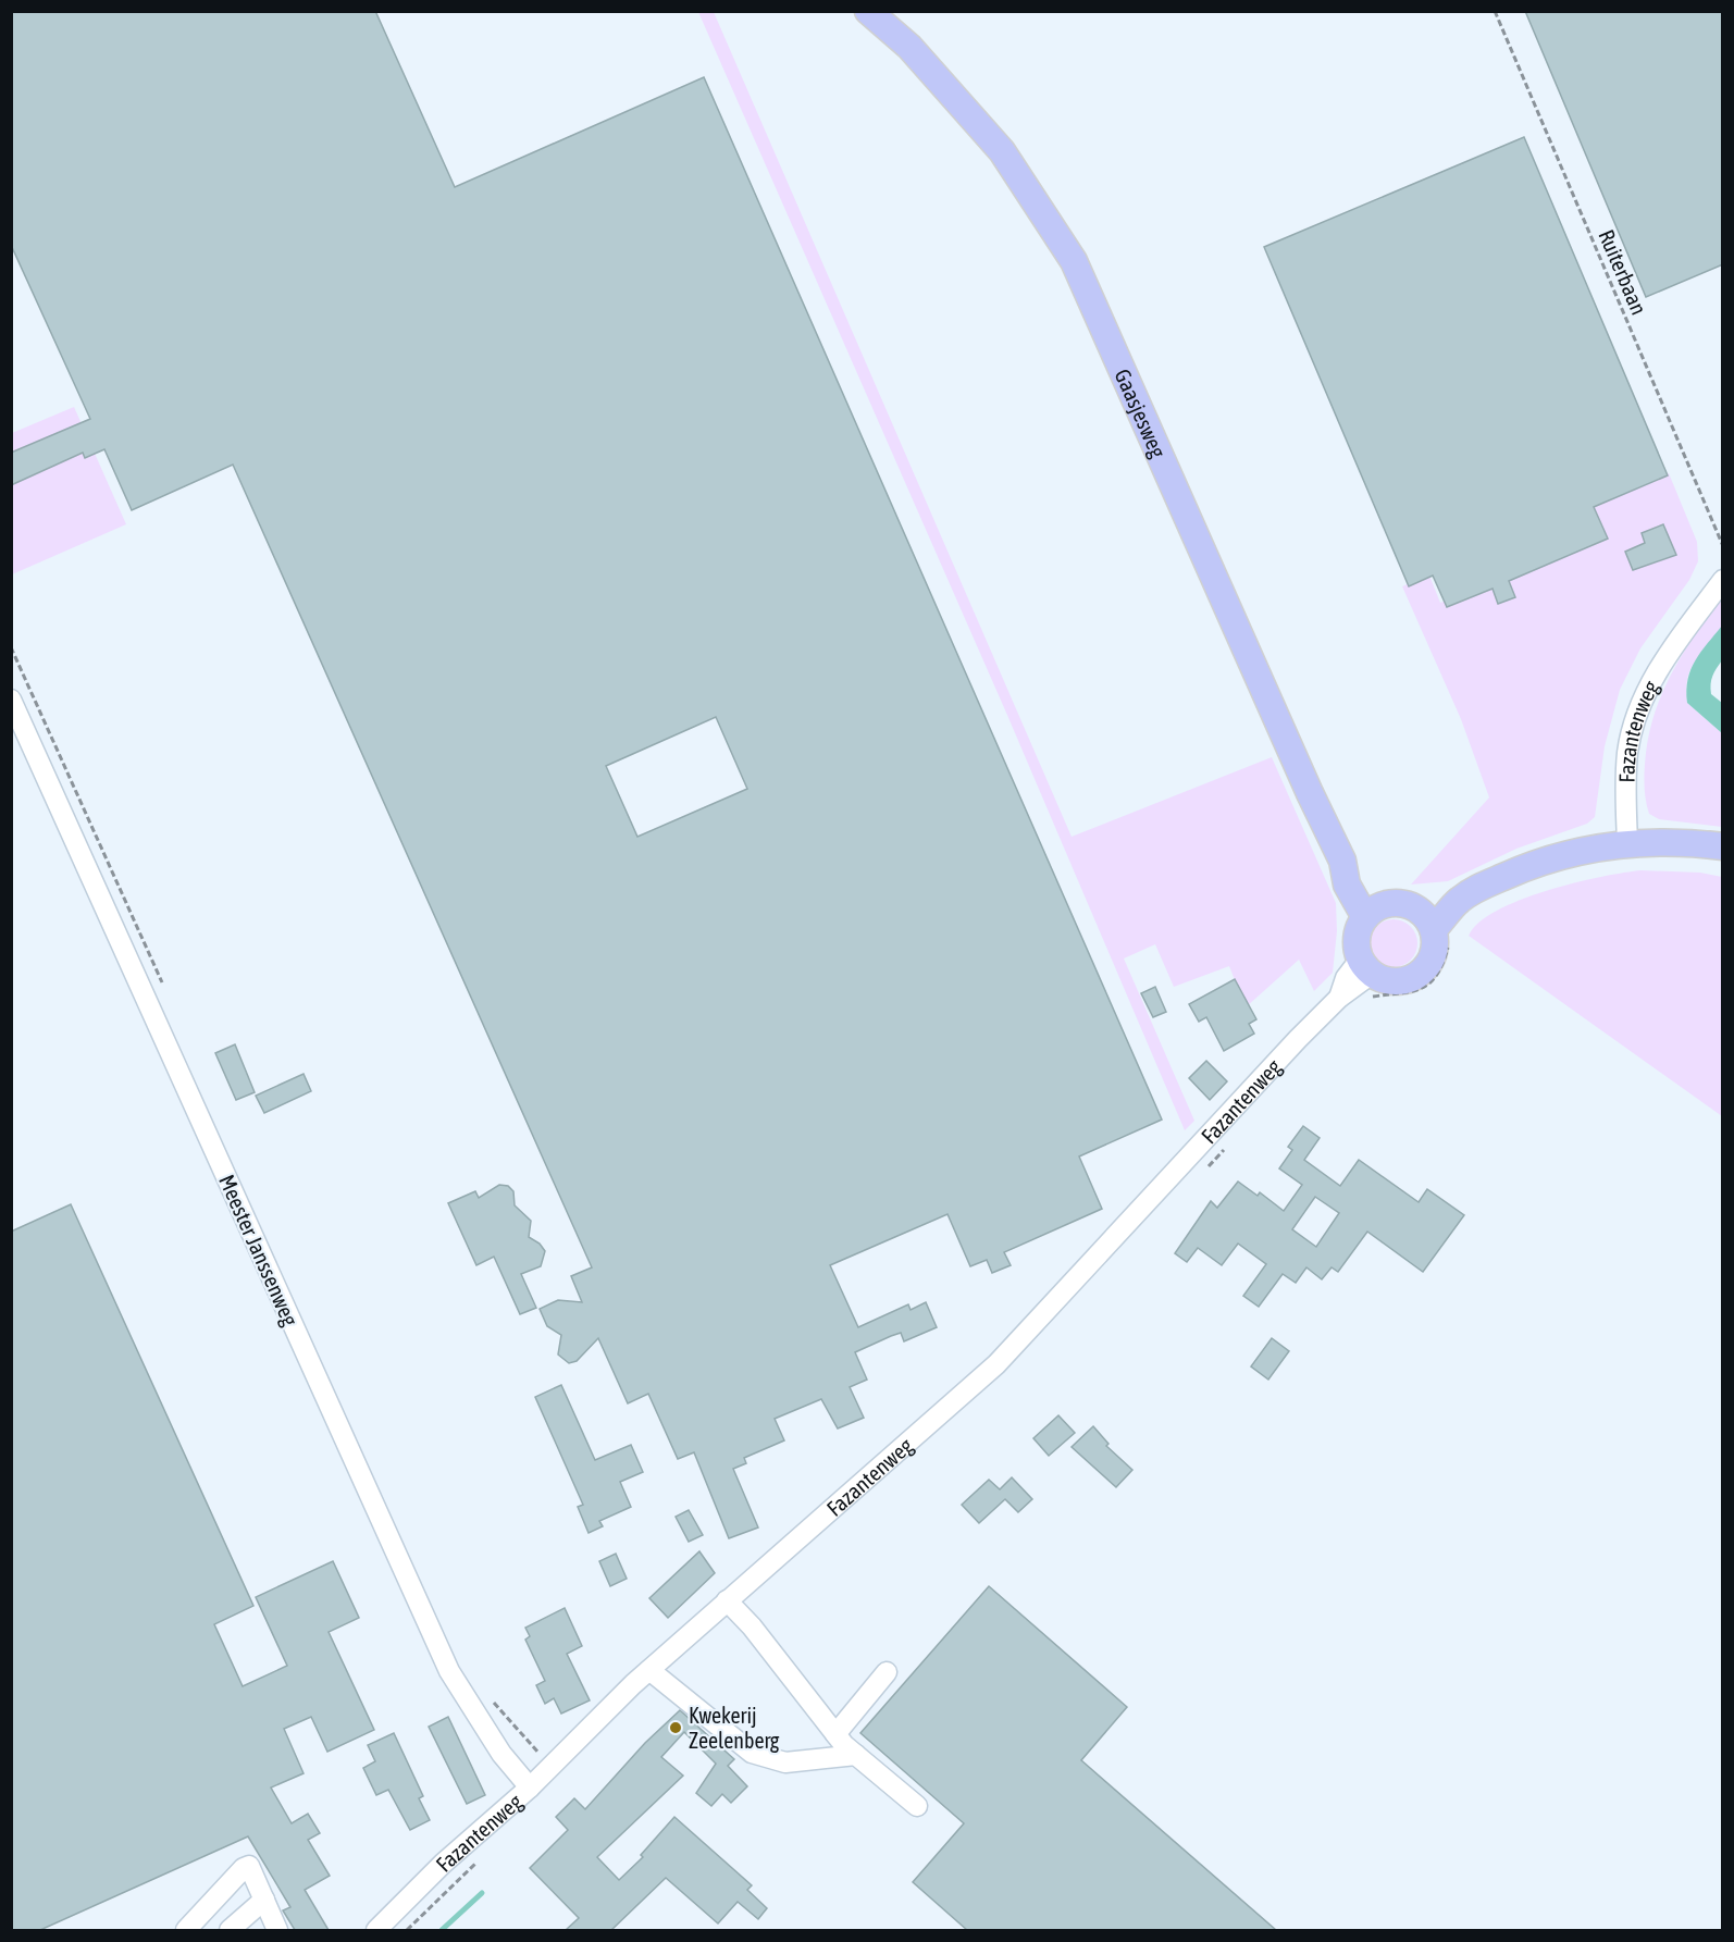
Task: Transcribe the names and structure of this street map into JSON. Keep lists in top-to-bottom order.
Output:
{
  "streets": {
    "main road": ["Gaasjesweg"],
    "street": ["Fazantenweg", "Meester Janssenweg"],
    "path": ["Ruiterbaan"]
  },
  "crossings": [
    ["Gaasjesweg", "Fazantenweg"],
    ["Fazantenweg", "Meester Janssenweg"]
  ],
  "places": ["Kwekerij Zeelenberg"]
}
